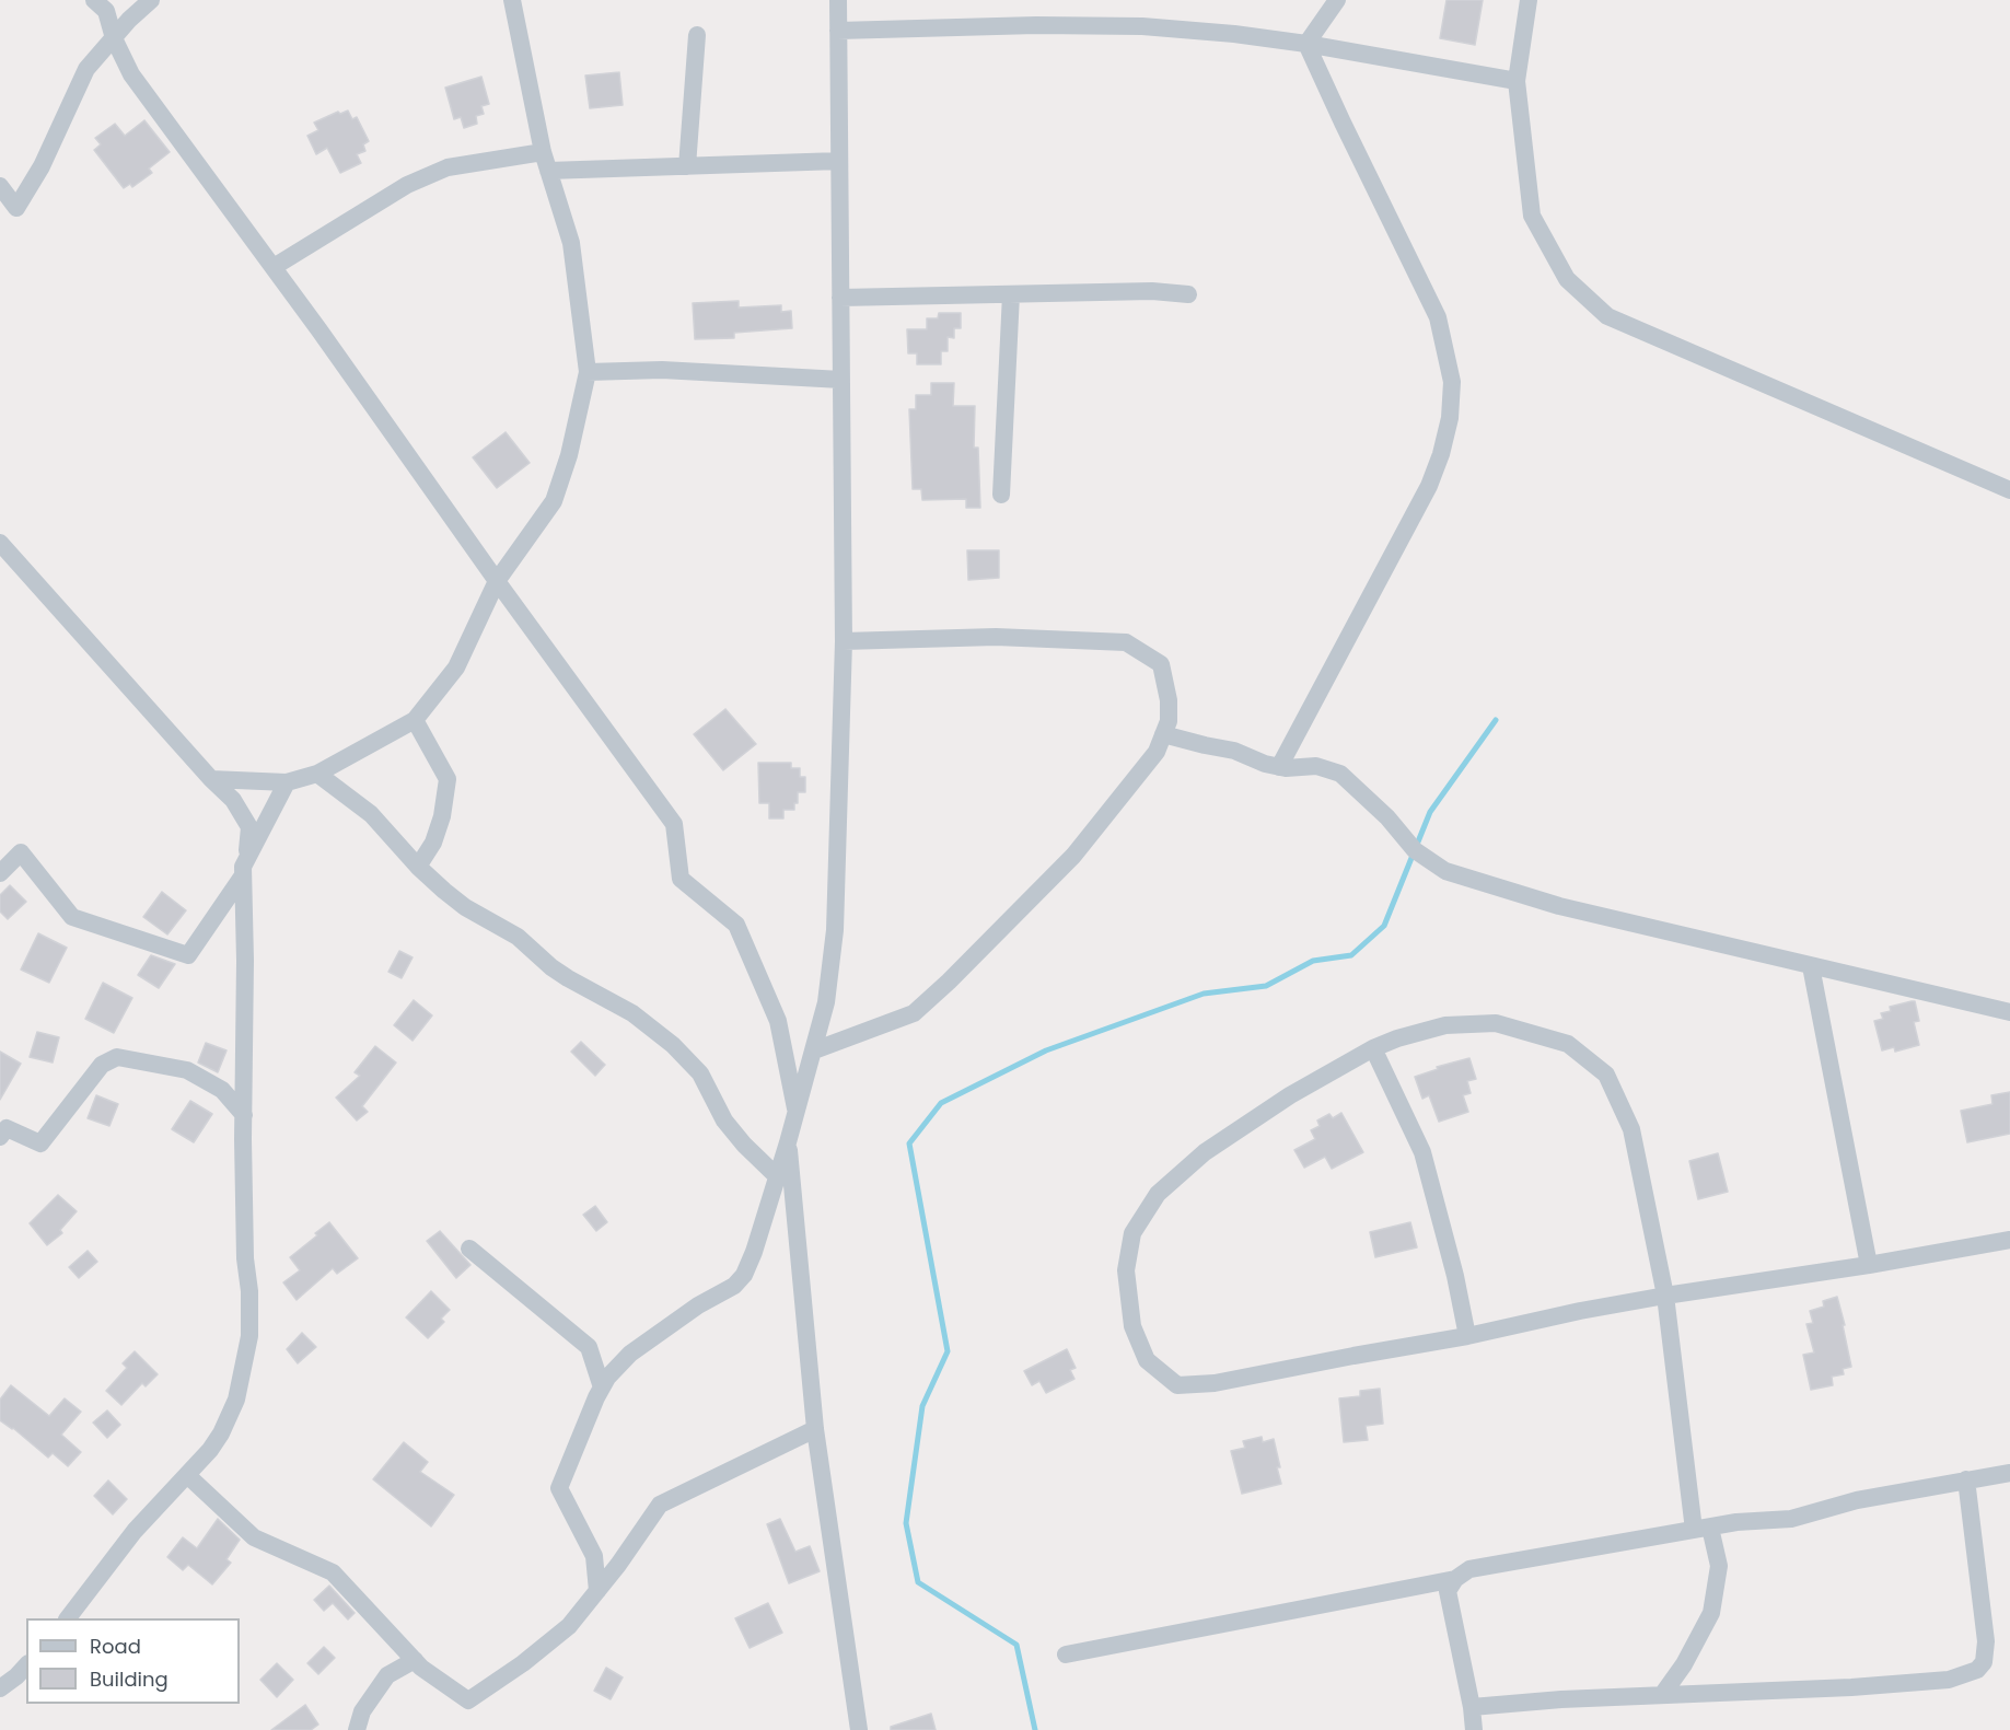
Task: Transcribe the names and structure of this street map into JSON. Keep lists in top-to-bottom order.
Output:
{
  "legend": ["Road", "Building"]
}
